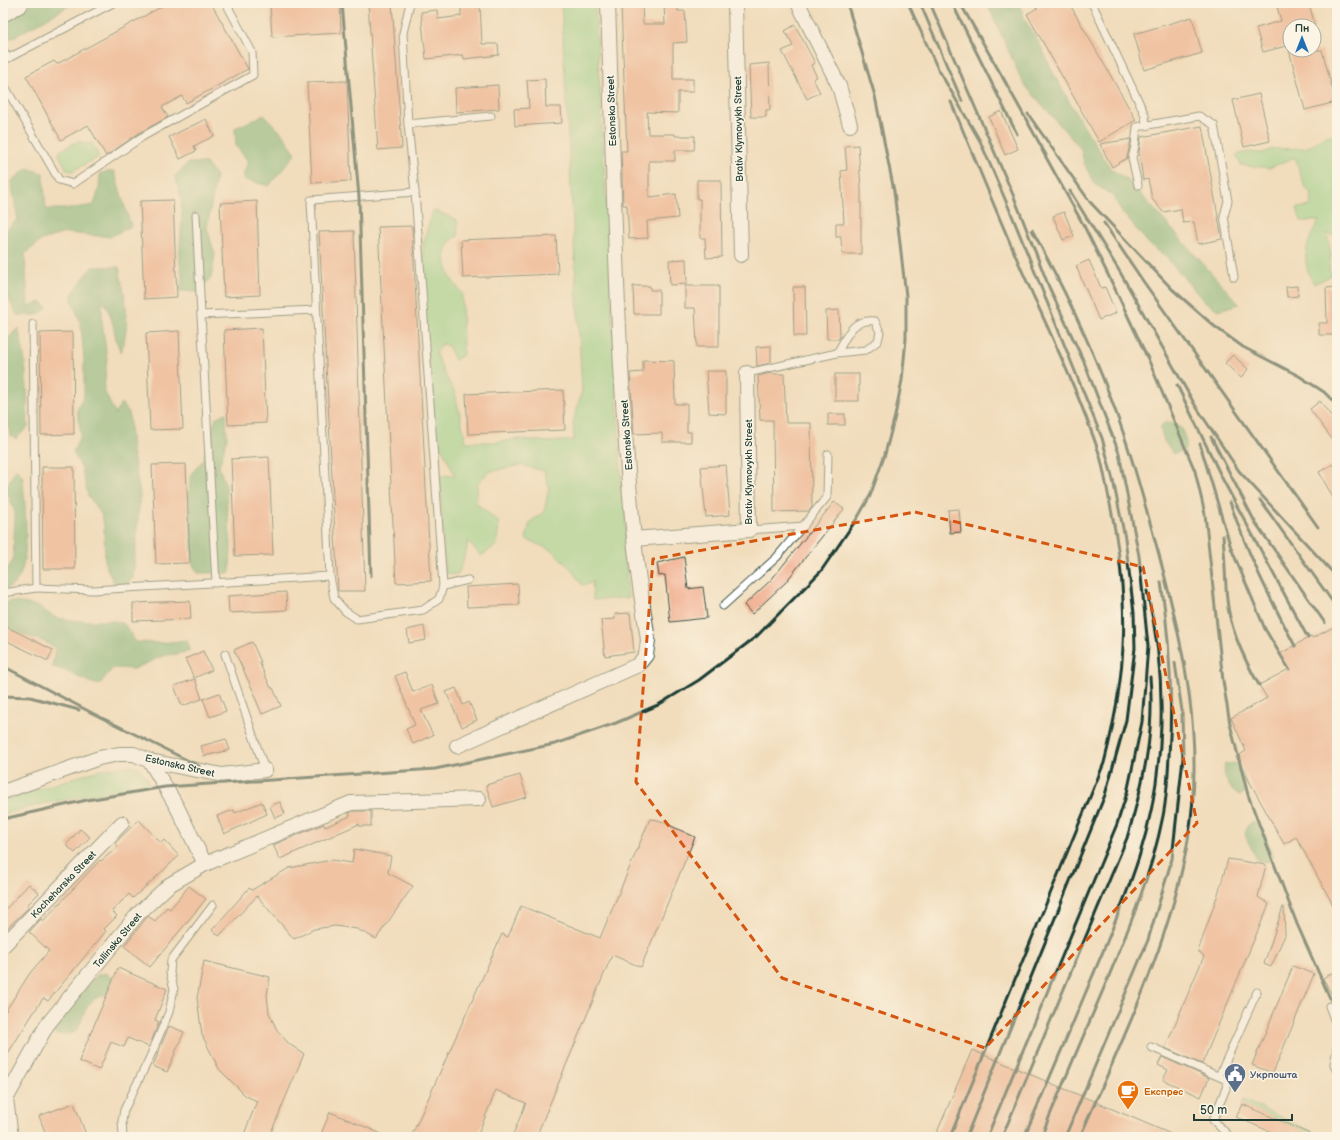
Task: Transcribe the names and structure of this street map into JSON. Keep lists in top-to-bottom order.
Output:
{
  "streets": {
    "street": [
      "Estonska Street",
      "Brativ Klymovykh Street",
      "Kocheharska Street",
      "Tallinska Street"
    ]
  },
  "crossings": [
    ["Estonska Street", "Brativ Klymovykh Street"]
  ],
  "places": {
    "public building": ["Укрпошта"],
    "cafe": ["Експрес"]
  },
  "scale_bar": "50 m",
  "north": "top"
}
